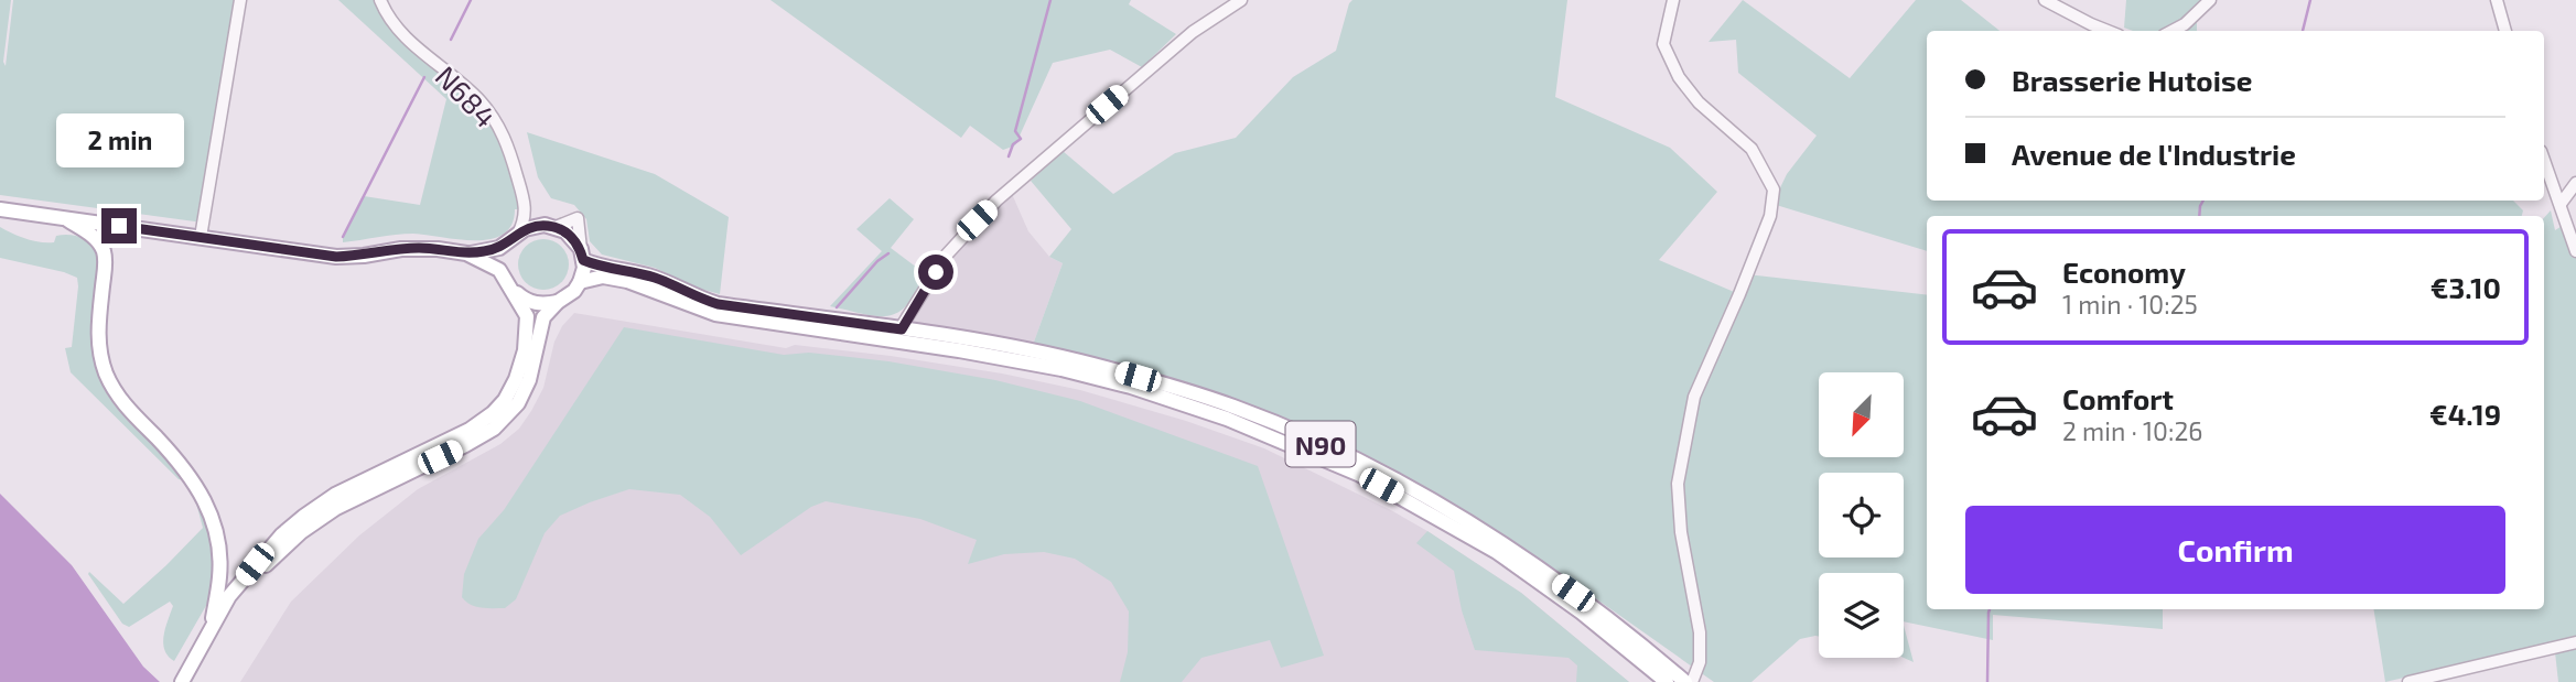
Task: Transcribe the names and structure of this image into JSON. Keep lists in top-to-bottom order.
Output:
{
  "streets": {
    "main road": ["N90"],
    "street": ["N684"]
  },
  "crossings": [
    ["N684", "N90"]
  ],
  "north": "bottom left",
  "page": {
    "banner": ["Brasserie Hutoise", "Avenue de l'Industrie"],
    "bubble": "2 min",
    "list": [
      {
        "name": "Economy",
        "note": "1 min · 10:25",
        "value": "€3.10"
      },
      {
        "name": "Comfort",
        "note": "2 min · 10:26",
        "value": "€4.19"
      }
    ],
    "buttons": "Confirm"
  }
}
